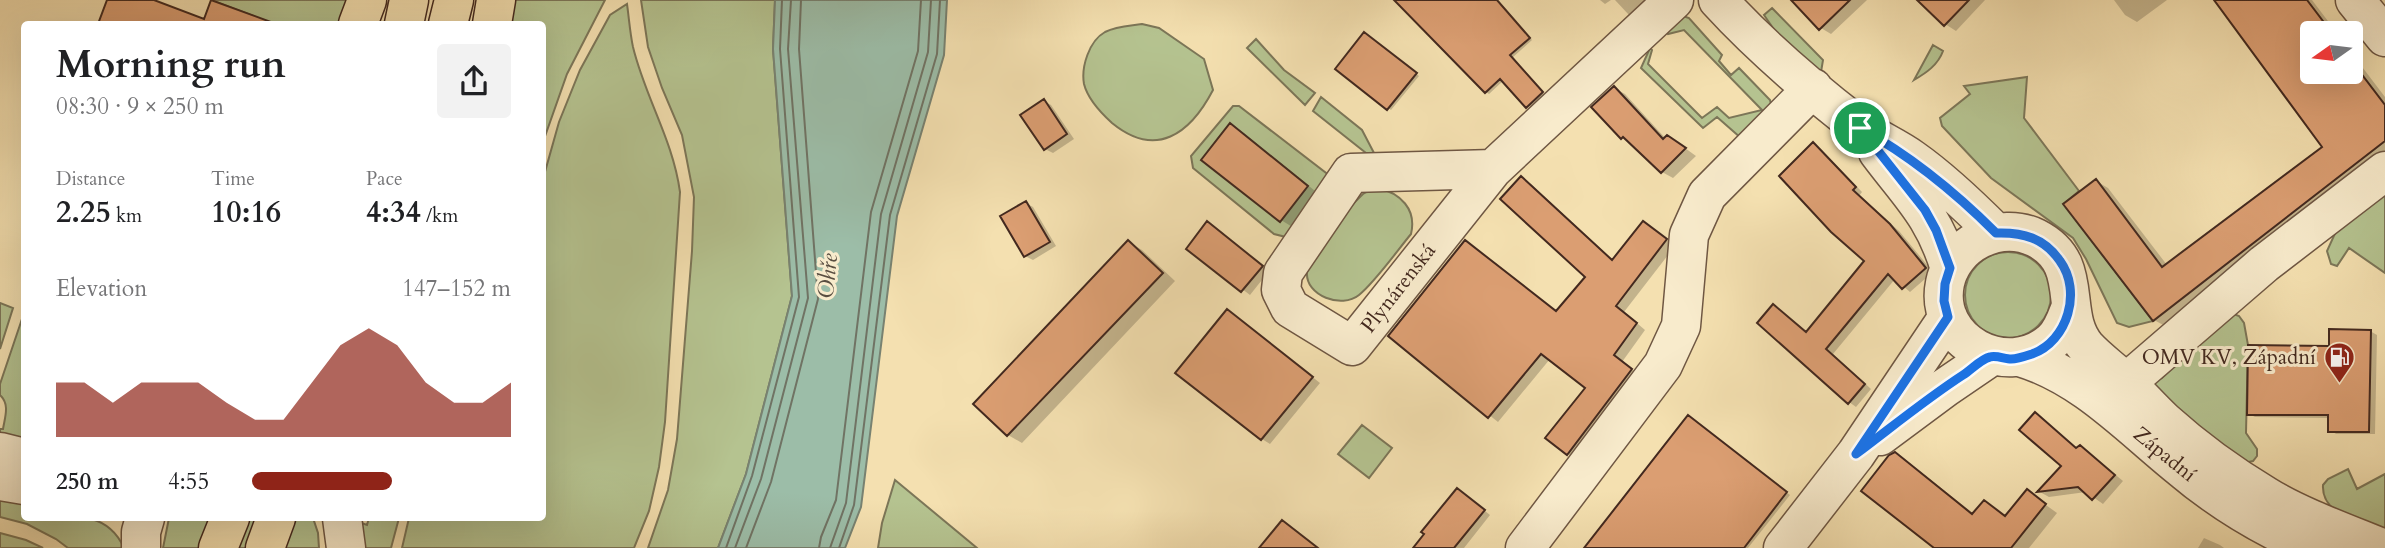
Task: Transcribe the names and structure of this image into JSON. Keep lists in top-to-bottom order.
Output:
{
  "streets": {
    "street": ["Plynárenská", "Západní"]
  },
  "water": ["Ohře"],
  "places": {
    "fuel station": ["OMV KV, Západní"]
  },
  "north": "left",
  "page": {
    "heading": ["Morning run", "08:30 · 9 × 250 m"],
    "stats": [
      ["Distance", "2.25 km"],
      ["Time", "10:16"],
      ["Pace", "4:34 /km"]
    ],
    "chart": ["Elevation", "147–152 m"],
    "list": [
      {
        "name": "250 m",
        "note": "4:55"
      }
    ]
  }
}
